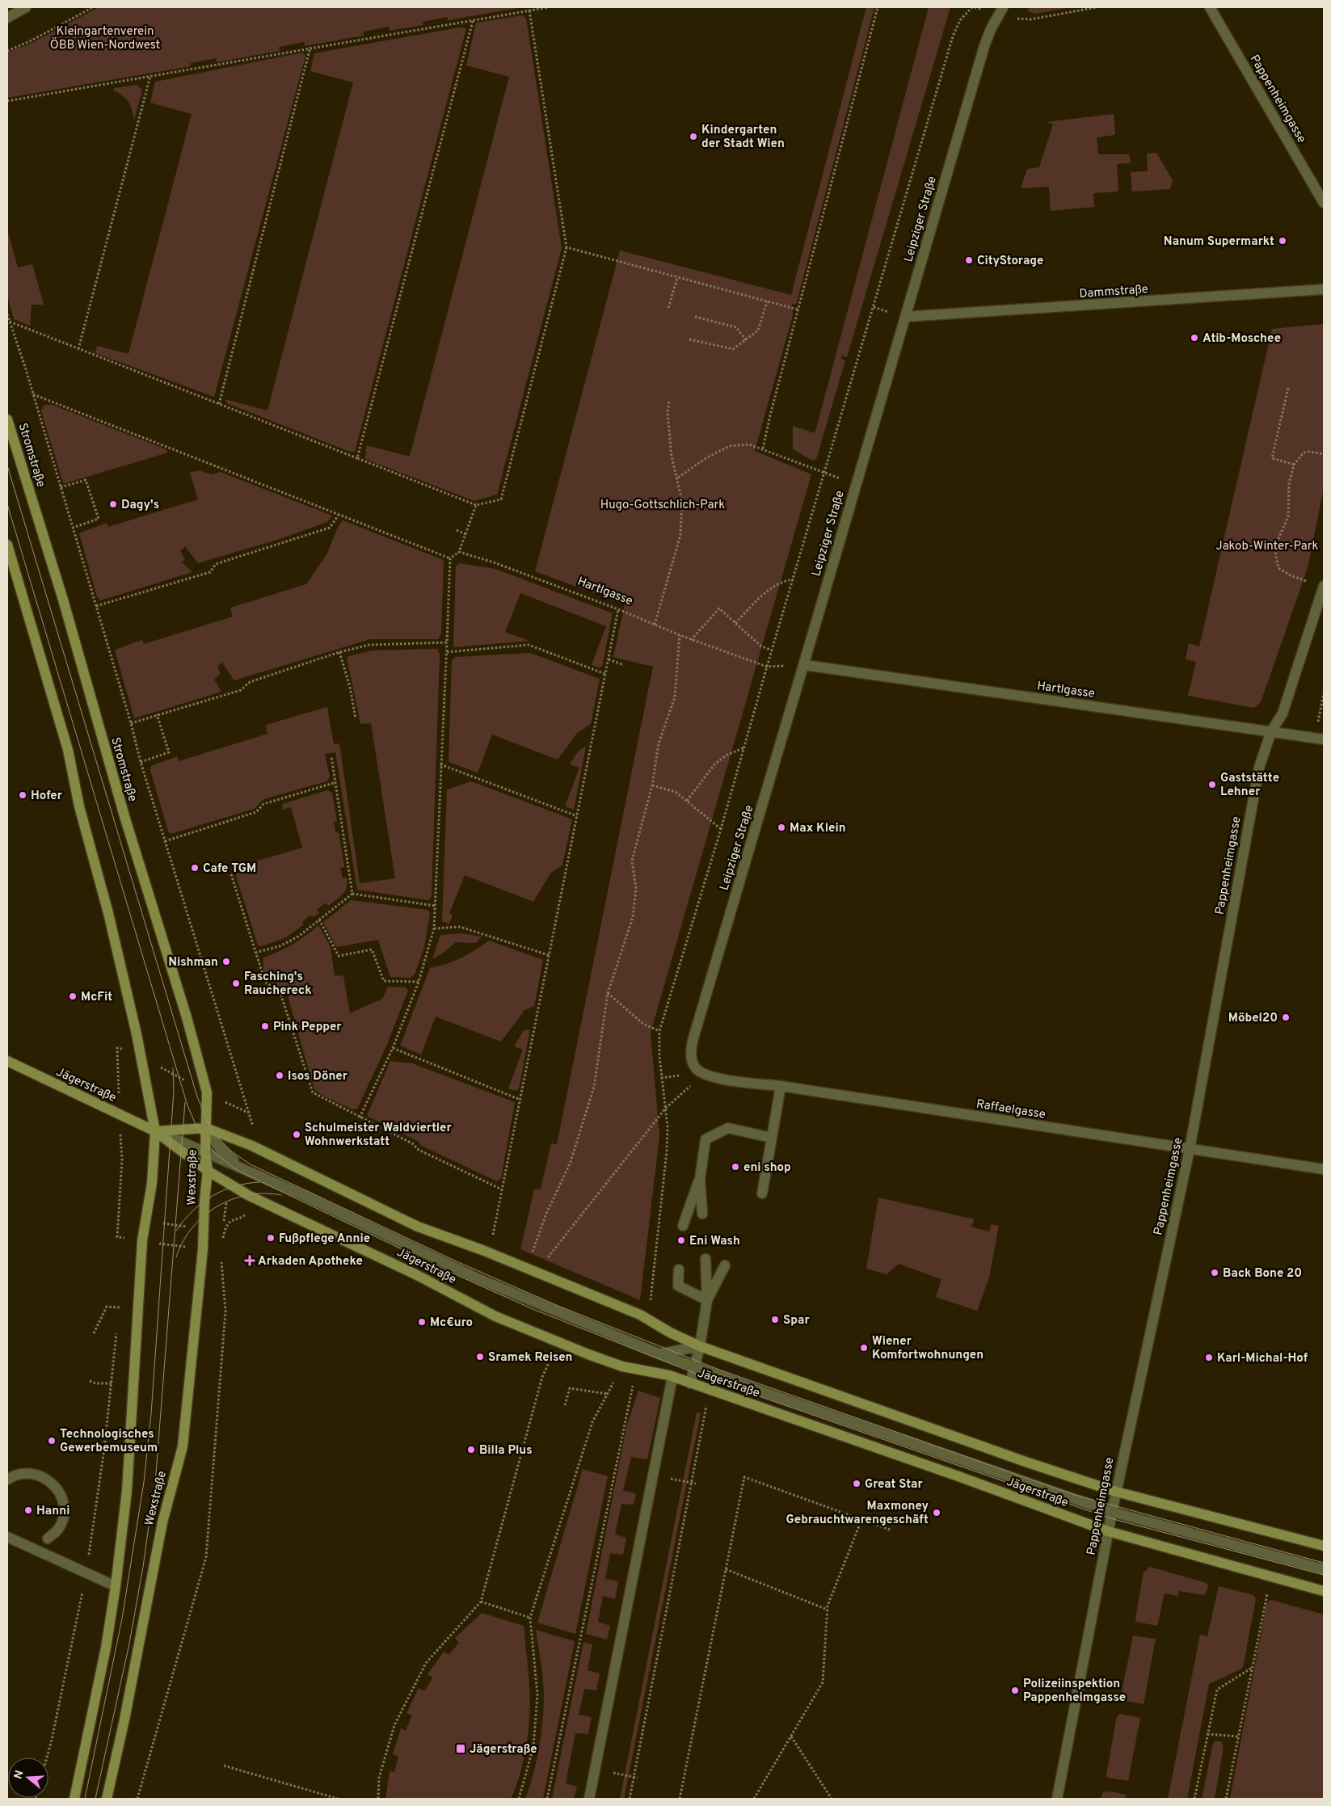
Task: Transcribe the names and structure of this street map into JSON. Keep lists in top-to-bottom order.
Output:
{
  "streets": {
    "main road": ["Stromstraße", "Jägerstraße", "Wexstraße"],
    "street": [
      "Pappenheimgasse",
      "Leipziger Straße",
      "Dammstraße",
      "Hartlgasse",
      "Raffaelgasse"
    ]
  },
  "crossings": [
    ["Pappenheimgasse", "Hartlgasse"],
    ["Pappenheimgasse", "Jägerstraße"],
    ["Pappenheimgasse", "Raffaelgasse"],
    ["Leipziger Straße", "Dammstraße"],
    ["Leipziger Straße", "Hartlgasse"],
    ["Leipziger Straße", "Raffaelgasse"],
    ["Stromstraße", "Jägerstraße"],
    ["Stromstraße", "Wexstraße"],
    ["Jägerstraße", "Wexstraße"]
  ],
  "parks": ["Kleingartenverein ÖBB Wien-Nordwest", "Hugo-Gottschlich-Park", "Jakob-Winter-Park"],
  "places": {
    "other": [
      "Kindergarten der Stadt Wien",
      "Nanum Supermarkt",
      "CityStorage",
      "Atib-Moschee",
      "Dagy's",
      "Gaststätte Lehner",
      "Hofer",
      "Max Klein",
      "Cafe TGM",
      "Nishman",
      "Fasching's Rauchereck",
      "McFit",
      "Möbel20",
      "Pink Pepper",
      "Isos Döner",
      "Schulmeister Waldviertler Wohnwerkstatt",
      "eni shop",
      "Fußpflege Annie",
      "Eni Wash",
      "Back Bone 20",
      "Spar",
      "Mc€uro",
      "Wiener Komfortwohnungen",
      "Sramek Reisen",
      "Karl-Michal-Hof",
      "Technologisches Gewerbemuseum",
      "Billa Plus",
      "Great Star",
      "Hanni",
      "Maxmoney Gebrauchtwarengeschäft",
      "Polizeiinspektion Pappenheimgasse"
    ],
    "health": ["Arkaden Apotheke"],
    "transit": ["Jägerstraße"]
  },
  "north": "left"
}
